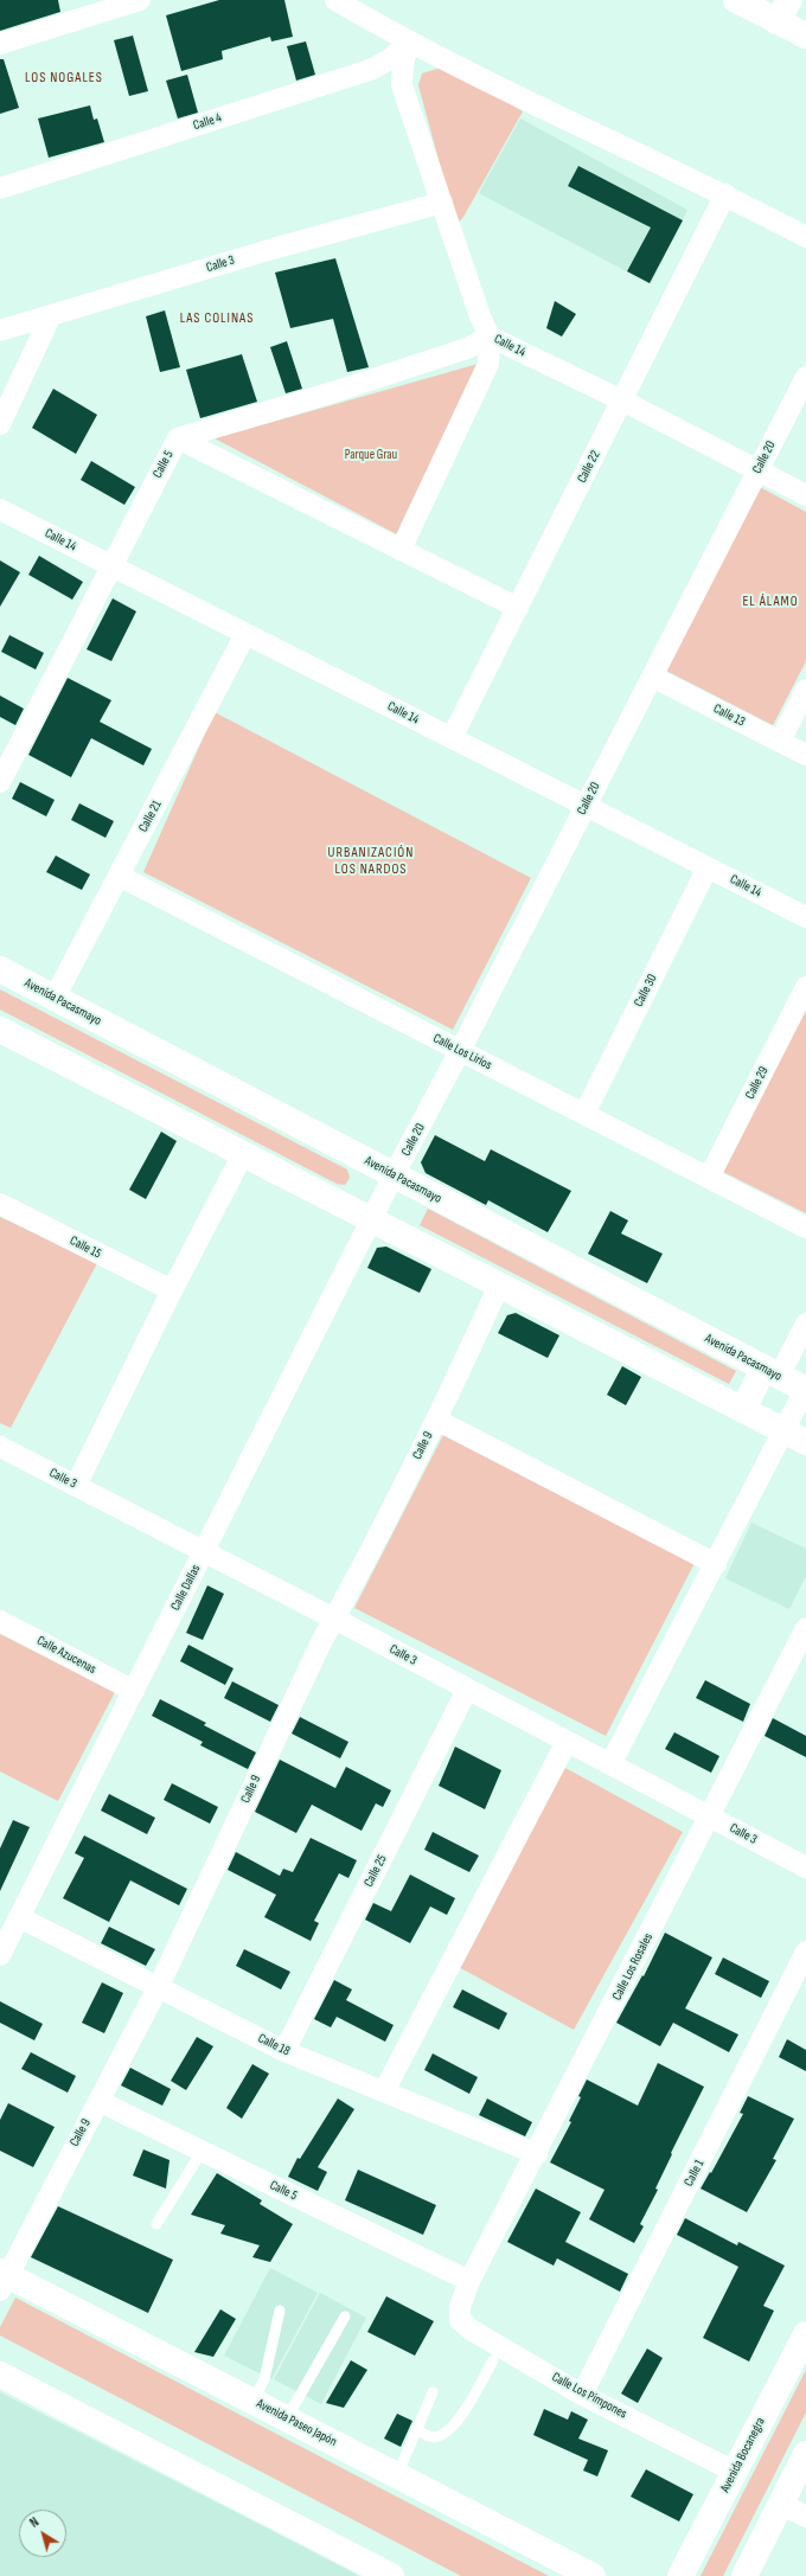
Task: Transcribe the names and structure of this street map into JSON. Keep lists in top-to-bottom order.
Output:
{
  "streets": {
    "main road": ["Avenida Pacasmayo", "Avenida Paseo Japón", "Avenida Bocanegra"],
    "street": [
      "Calle 4",
      "Calle 3",
      "Calle 14",
      "Calle 20",
      "Calle 5",
      "Calle 22",
      "Calle 13",
      "Calle 21",
      "Calle 30",
      "Calle Los Lirios",
      "Calle 29",
      "Calle 15",
      "Calle 9",
      "Calle Dallas",
      "Calle Azucenas",
      "Calle 25",
      "Calle Los Rosales",
      "Calle 18",
      "Calle 1",
      "Calle Los Pimpones"
    ]
  },
  "crossings": [
    ["Calle 4", "Calle 14"],
    ["Calle 3", "Calle 14"],
    ["Calle 3", "Calle 9"],
    ["Calle 3", "Calle Dallas"],
    ["Calle 3", "Calle 25"],
    ["Calle 3", "Calle Los Rosales"],
    ["Calle 14", "Calle 20"],
    ["Calle 14", "Calle 5"],
    ["Calle 14", "Calle 22"],
    ["Calle 14", "Calle 21"],
    ["Calle 14", "Calle 30"],
    ["Calle 20", "Calle 13"],
    ["Calle 20", "Avenida Pacasmayo"],
    ["Calle 20", "Calle Los Lirios"],
    ["Calle 20", "Calle Dallas"],
    ["Calle 5", "Calle 9"],
    ["Calle 5", "Calle Los Rosales"],
    ["Calle 21", "Avenida Pacasmayo"],
    ["Calle 21", "Calle Los Lirios"],
    ["Calle 30", "Calle Los Lirios"],
    ["Calle Los Lirios", "Calle 29"],
    ["Calle 9", "Calle 18"],
    ["Calle 9", "Avenida Paseo Japón"],
    ["Calle Dallas", "Calle Azucenas"],
    ["Calle Dallas", "Calle 18"],
    ["Calle 25", "Calle 18"],
    ["Calle Los Rosales", "Calle 18"],
    ["Calle Los Rosales", "Calle Los Pimpones"],
    ["Calle 1", "Calle Los Pimpones"],
    ["Calle Los Pimpones", "Avenida Bocanegra"]
  ],
  "districts": [
    "LOS NOGALES",
    "LAS COLINAS",
    "EL ÁLAMO",
    "URBANIZACIÓN LOS NARDOS"
  ],
  "parks": ["Parque Grau"],
  "north": "top left"
}
